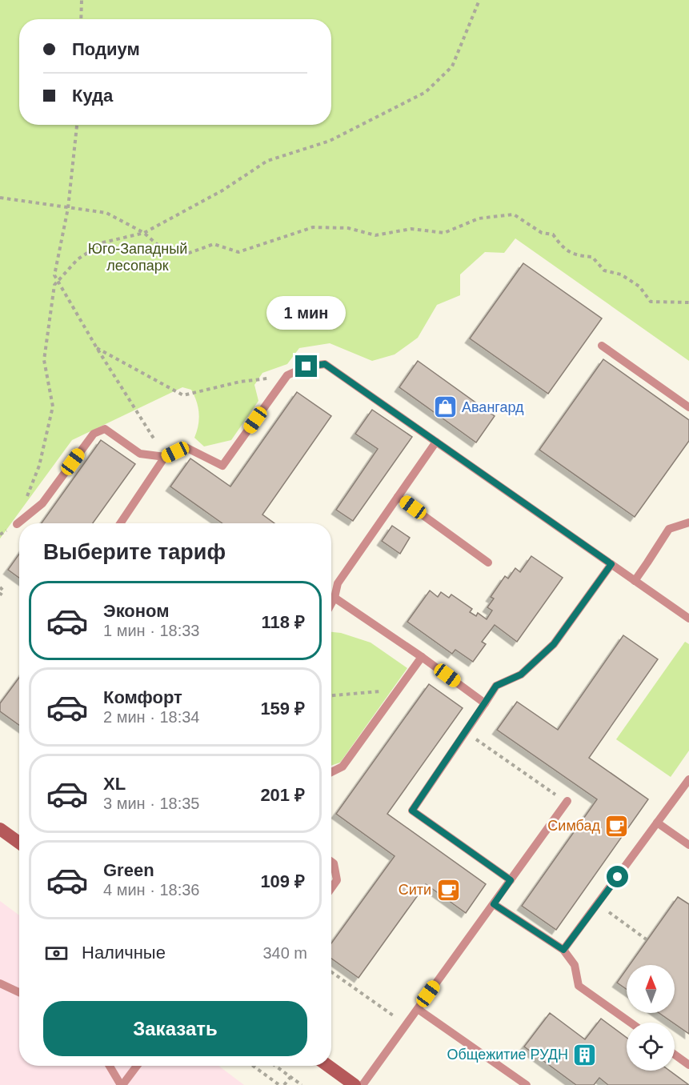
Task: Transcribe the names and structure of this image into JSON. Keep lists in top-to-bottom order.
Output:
{
  "parks": ["Юго-Западный лесопарк"],
  "places": {
    "shop": ["Авангард"],
    "cafe": ["Симбад", "Сити"],
    "building": ["Общежитие РУДН"]
  },
  "north": "top",
  "page": {
    "banner": ["Подиум", "Куда"],
    "bubble": "1 мин",
    "heading": "Выберите тариф",
    "list": [
      {
        "name": "Эконом",
        "note": "1 мин · 18:33",
        "value": "118 ₽"
      },
      {
        "name": "Комфорт",
        "note": "2 мин · 18:34",
        "value": "159 ₽"
      },
      {
        "name": "XL",
        "note": "3 мин · 18:35",
        "value": "201 ₽"
      },
      {
        "name": "Green",
        "note": "4 мин · 18:36",
        "value": "109 ₽"
      }
    ],
    "pay": ["Наличные", "340 m"],
    "buttons": "Заказать"
  }
}
